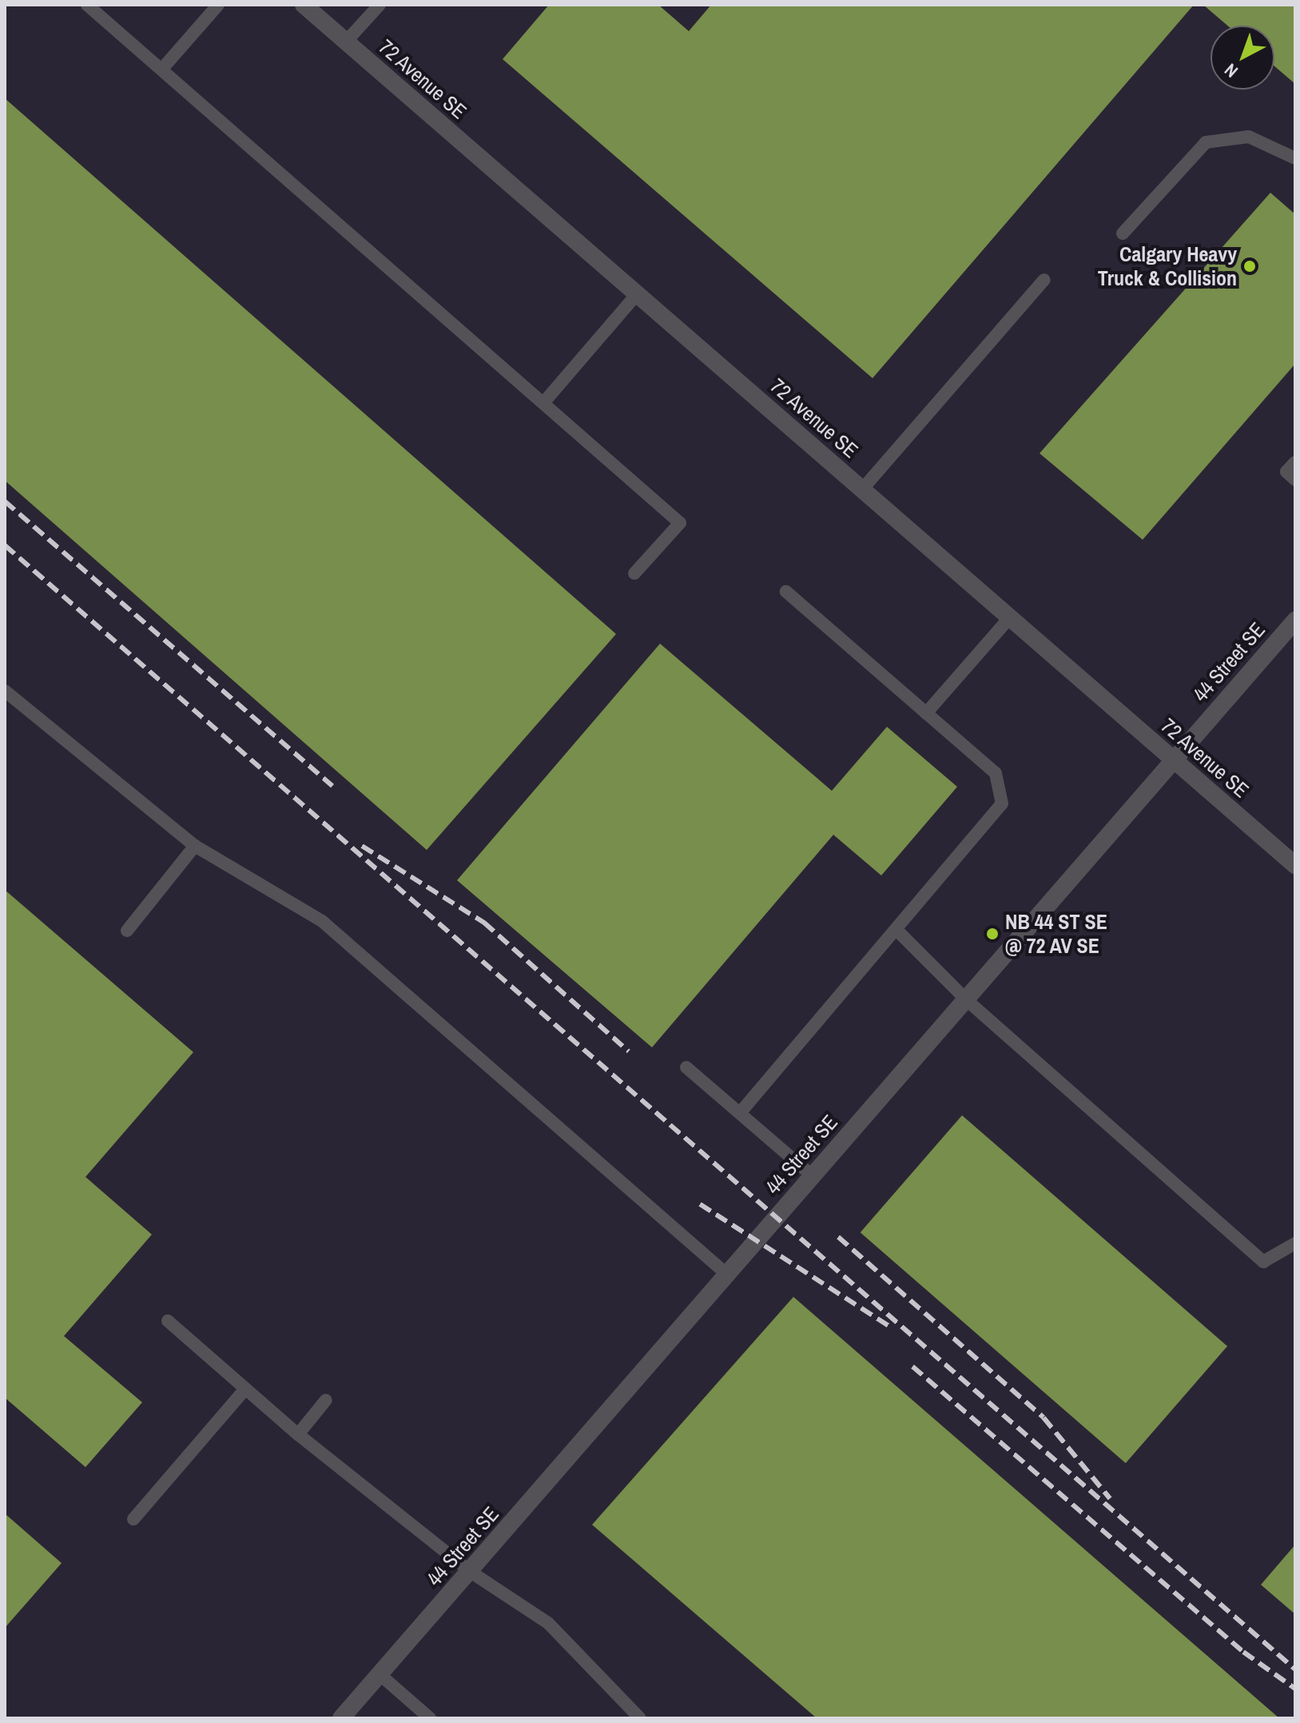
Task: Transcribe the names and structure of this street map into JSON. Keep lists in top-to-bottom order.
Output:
{
  "streets": {
    "street": ["72 Avenue SE", "44 Street SE"]
  },
  "crossings": [
    ["72 Avenue SE", "44 Street SE"]
  ],
  "places": ["Calgary Heavy Truck & Collision", "NB 44 ST SE @ 72 AV SE"],
  "north": "bottom left"
}
